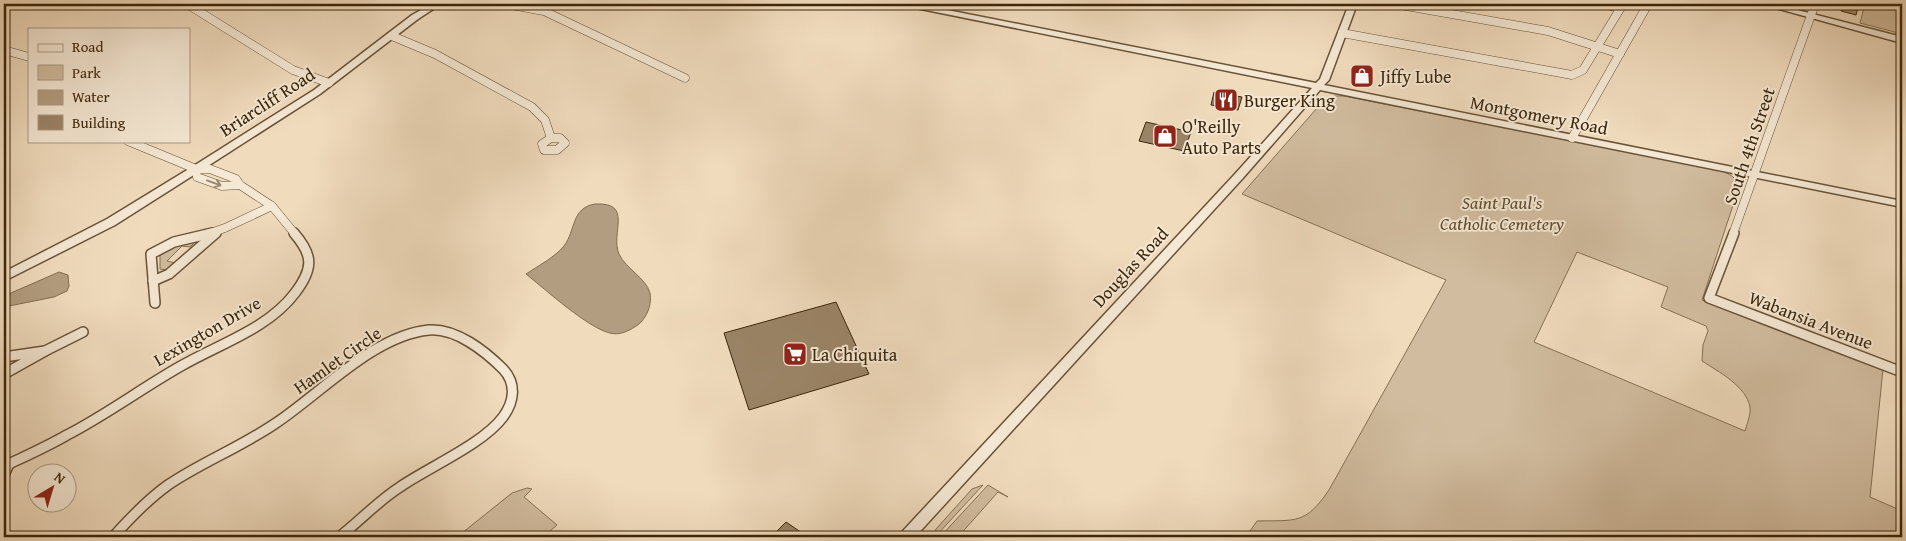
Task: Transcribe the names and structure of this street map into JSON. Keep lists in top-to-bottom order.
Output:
{
  "streets": {
    "street": [
      "Briarcliff Road",
      "Montgomery Road",
      "South 4th Street",
      "Douglas Road",
      "Wabansia Avenue",
      "Lexington Drive",
      "Hamlet Circle"
    ]
  },
  "crossings": [
    ["Briarcliff Road", "Lexington Drive"],
    ["Montgomery Road", "South 4th Street"],
    ["Montgomery Road", "Douglas Road"],
    ["South 4th Street", "Wabansia Avenue"]
  ],
  "parks": ["Saint Paul's Catholic Cemetery"],
  "places": {
    "shop": ["Jiffy Lube", "O'Reilly Auto Parts"],
    "restaurant": ["Burger King"],
    "supermarket": ["La Chiquita"]
  },
  "legend": [
    "Road",
    "Park",
    "Water",
    "Building"
  ],
  "north": "top right"
}
